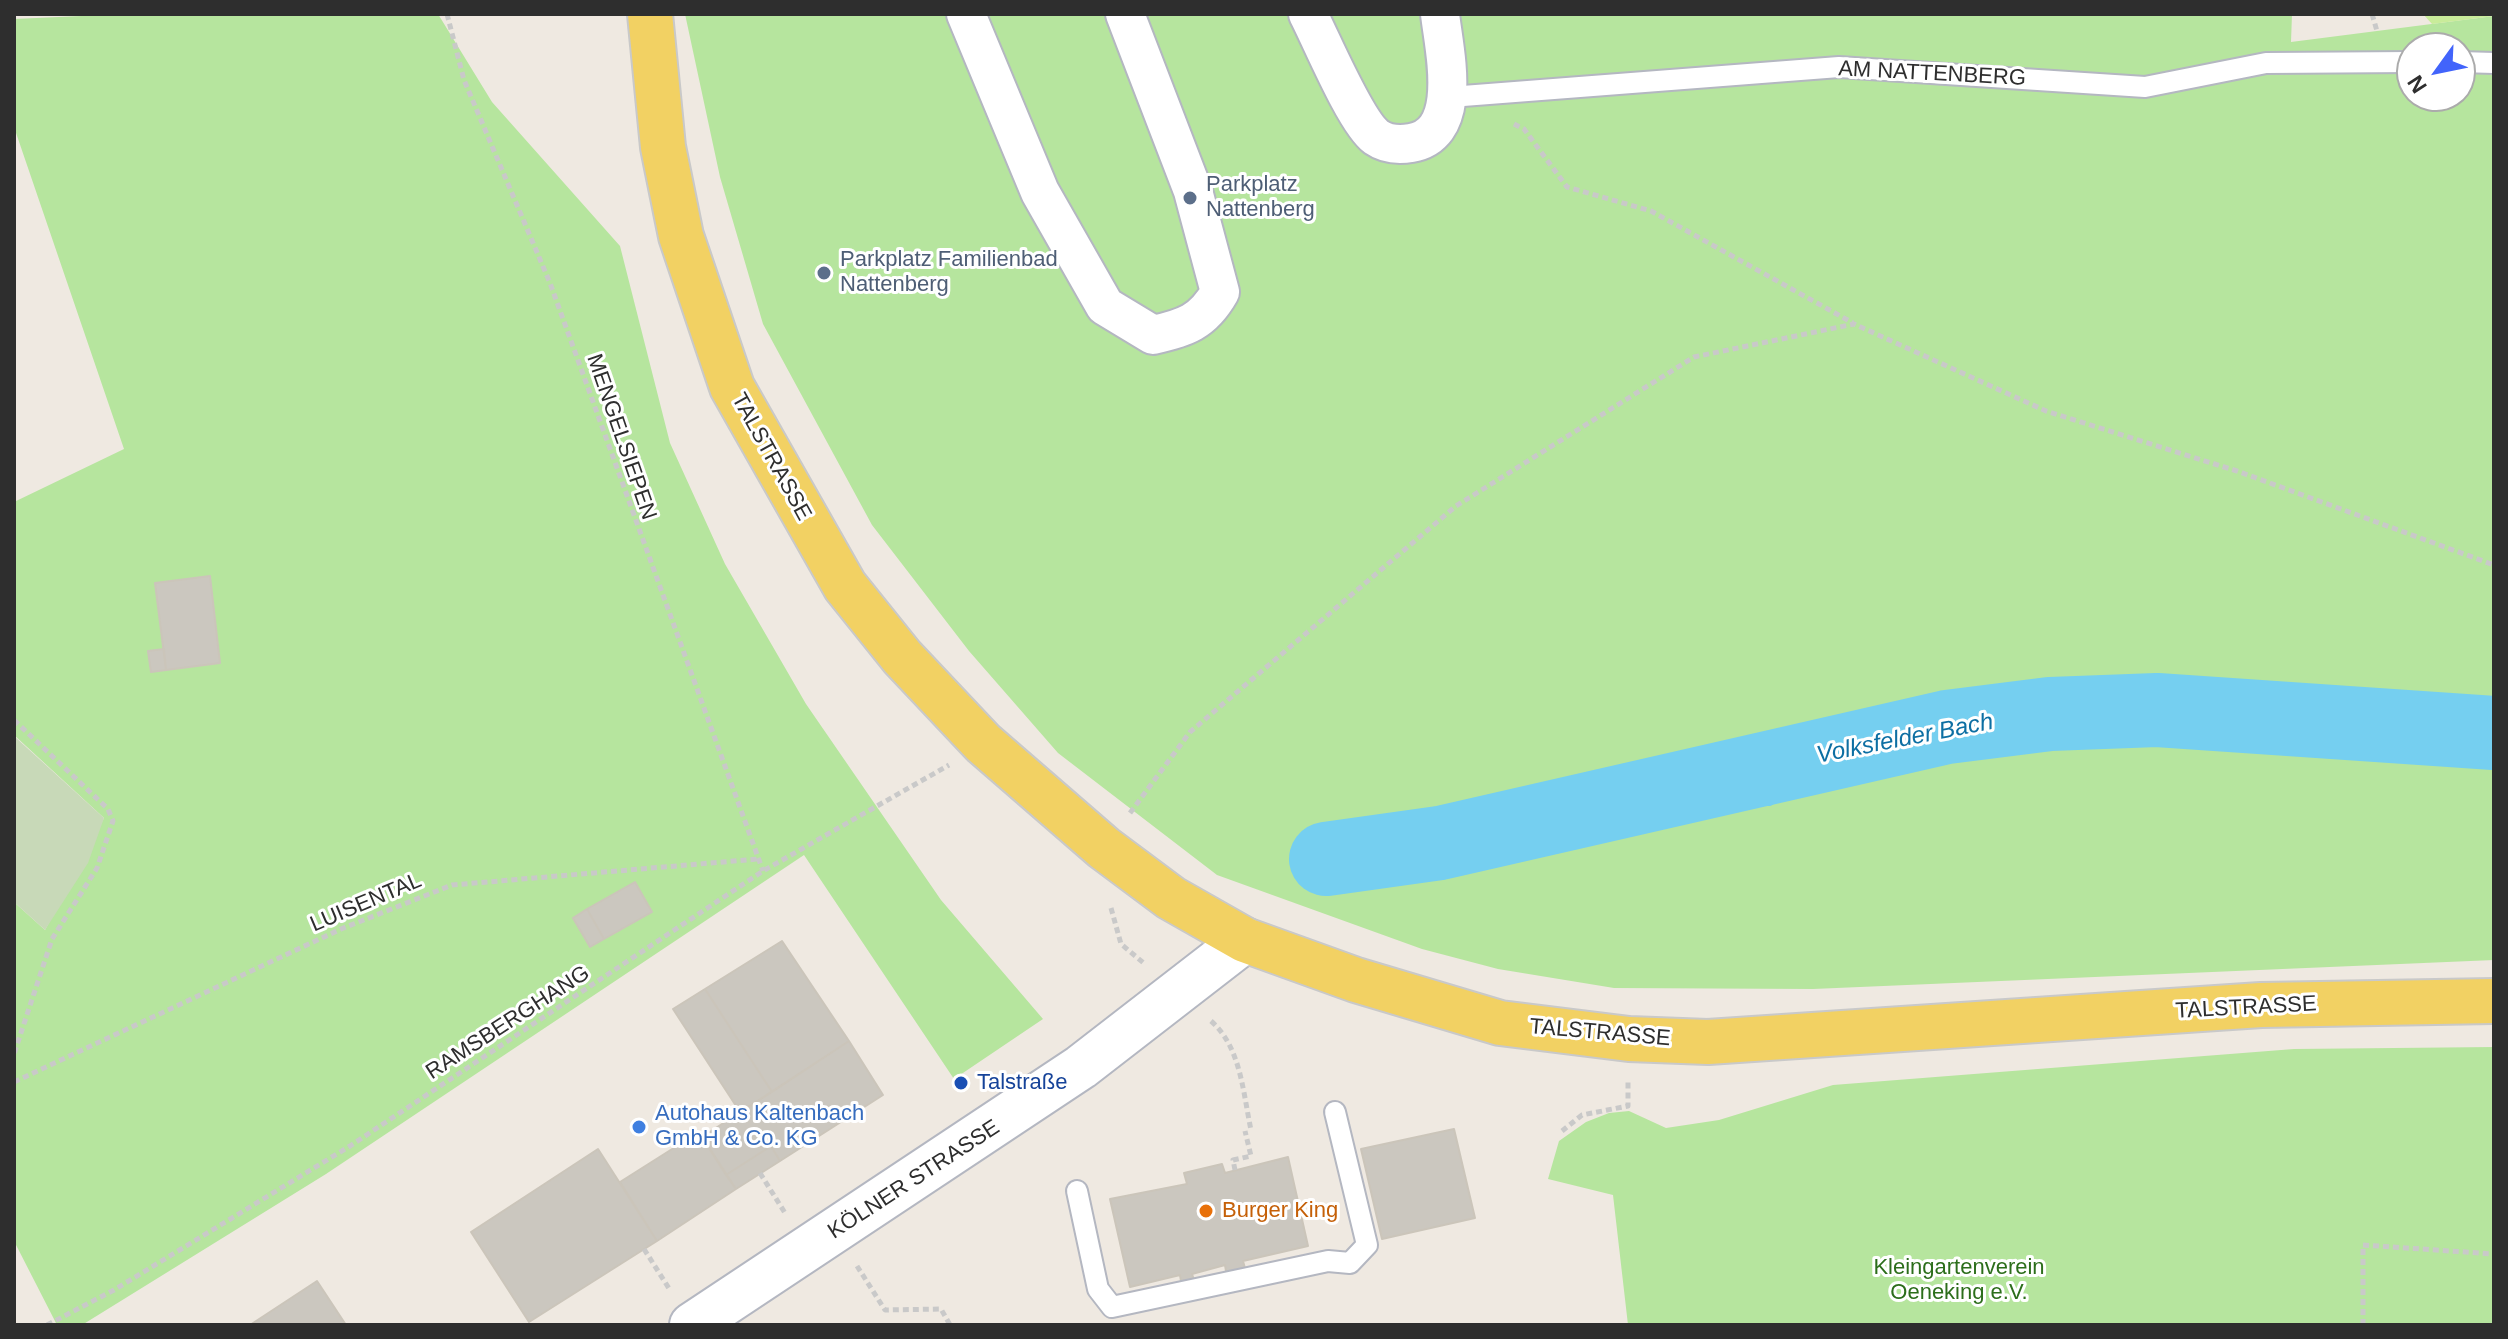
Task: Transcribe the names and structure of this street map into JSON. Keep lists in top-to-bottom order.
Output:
{
  "streets": {
    "main road": ["TALSTRASSE", "KÖLNER STRASSE"],
    "lane": ["AM NATTENBERG"],
    "path": ["MENGELSIEPEN", "LUISENTAL", "RAMSBERGHANG"]
  },
  "crossings": [
    ["MENGELSIEPEN", "LUISENTAL"],
    ["MENGELSIEPEN", "RAMSBERGHANG"],
    ["TALSTRASSE", "RAMSBERGHANG"],
    ["TALSTRASSE", "KÖLNER STRASSE"]
  ],
  "water": ["Volksfelder Bach"],
  "parks": ["Kleingartenverein Oeneking e.V."],
  "places": [
    "Parkplatz Nattenberg",
    "Parkplatz Familienbad Nattenberg",
    "Talstraße",
    "Autohaus Kaltenbach GmbH & Co. KG",
    "Burger King"
  ],
  "north": "bottom left"
}
